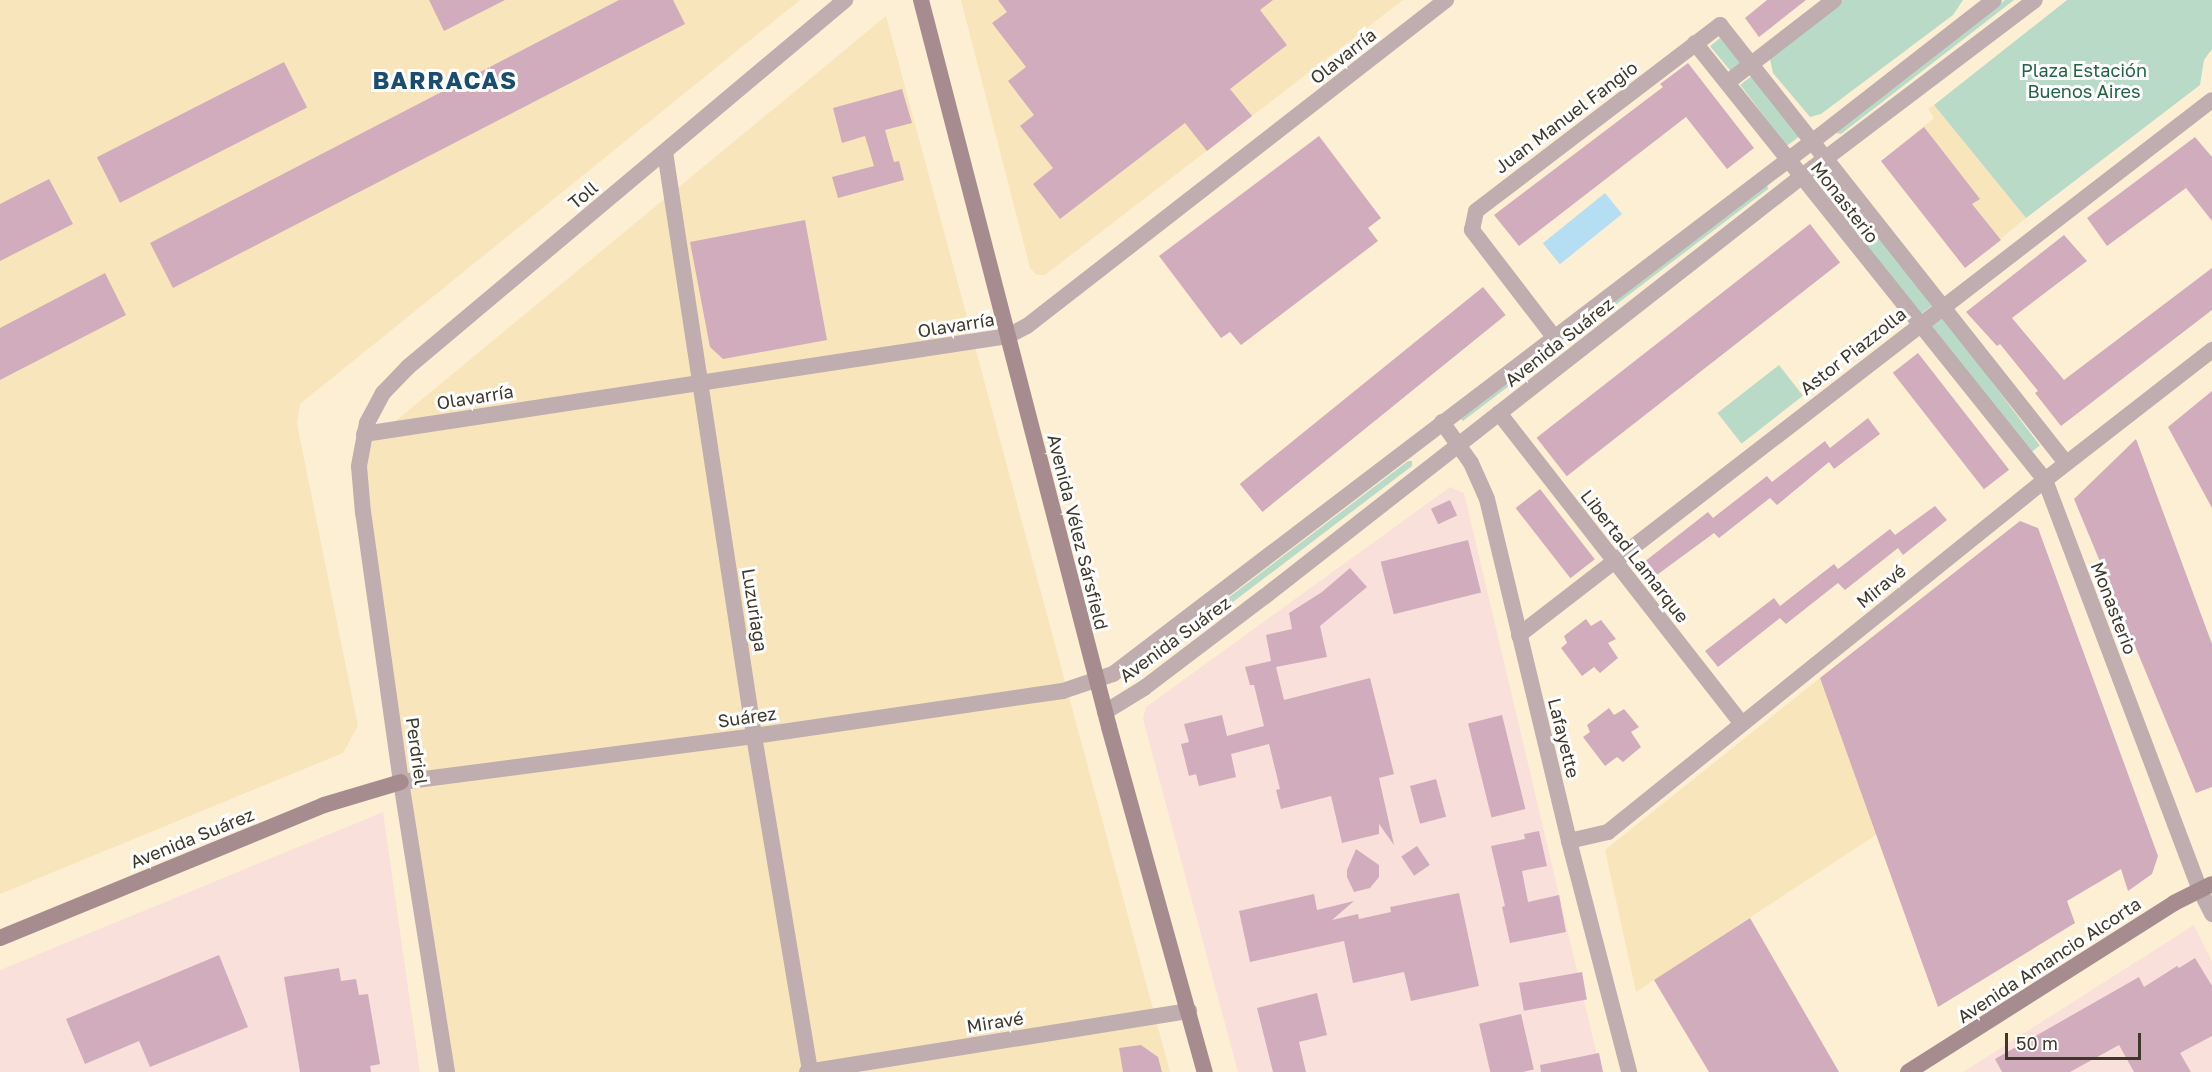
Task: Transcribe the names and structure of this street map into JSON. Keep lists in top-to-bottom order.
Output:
{
  "streets": {
    "main road": ["Avenida Suárez", "Avenida Vélez Sársfield", "Avenida Amancio Alcorta"],
    "street": [
      "Olavarría",
      "Juan Manuel Fangio",
      "Toll",
      "Monasterio",
      "Astor Piazzolla",
      "Libertad Lamarque",
      "Miravé",
      "Luzuriaga",
      "Suárez",
      "Lafayette",
      "Perdriel"
    ]
  },
  "crossings": [
    ["Olavarría", "Toll"],
    ["Olavarría", "Avenida Vélez Sársfield"],
    ["Olavarría", "Luzuriaga"],
    ["Olavarría", "Perdriel"],
    ["Juan Manuel Fangio", "Monasterio"],
    ["Juan Manuel Fangio", "Avenida Suárez"],
    ["Toll", "Luzuriaga"],
    ["Toll", "Perdriel"],
    ["Monasterio", "Avenida Suárez"],
    ["Monasterio", "Astor Piazzolla"],
    ["Monasterio", "Miravé"],
    ["Monasterio", "Avenida Amancio Alcorta"],
    ["Avenida Suárez", "Avenida Vélez Sársfield"],
    ["Avenida Suárez", "Libertad Lamarque"],
    ["Avenida Suárez", "Suárez"],
    ["Avenida Suárez", "Lafayette"],
    ["Avenida Suárez", "Perdriel"],
    ["Astor Piazzolla", "Libertad Lamarque"],
    ["Astor Piazzolla", "Lafayette"],
    ["Avenida Vélez Sársfield", "Miravé"],
    ["Avenida Vélez Sársfield", "Suárez"],
    ["Libertad Lamarque", "Miravé"],
    ["Miravé", "Luzuriaga"],
    ["Miravé", "Lafayette"],
    ["Luzuriaga", "Suárez"],
    ["Suárez", "Perdriel"]
  ],
  "districts": ["BARRACAS"],
  "parks": ["Plaza Estación Buenos Aires"],
  "scale_bar": "50 m"
}
